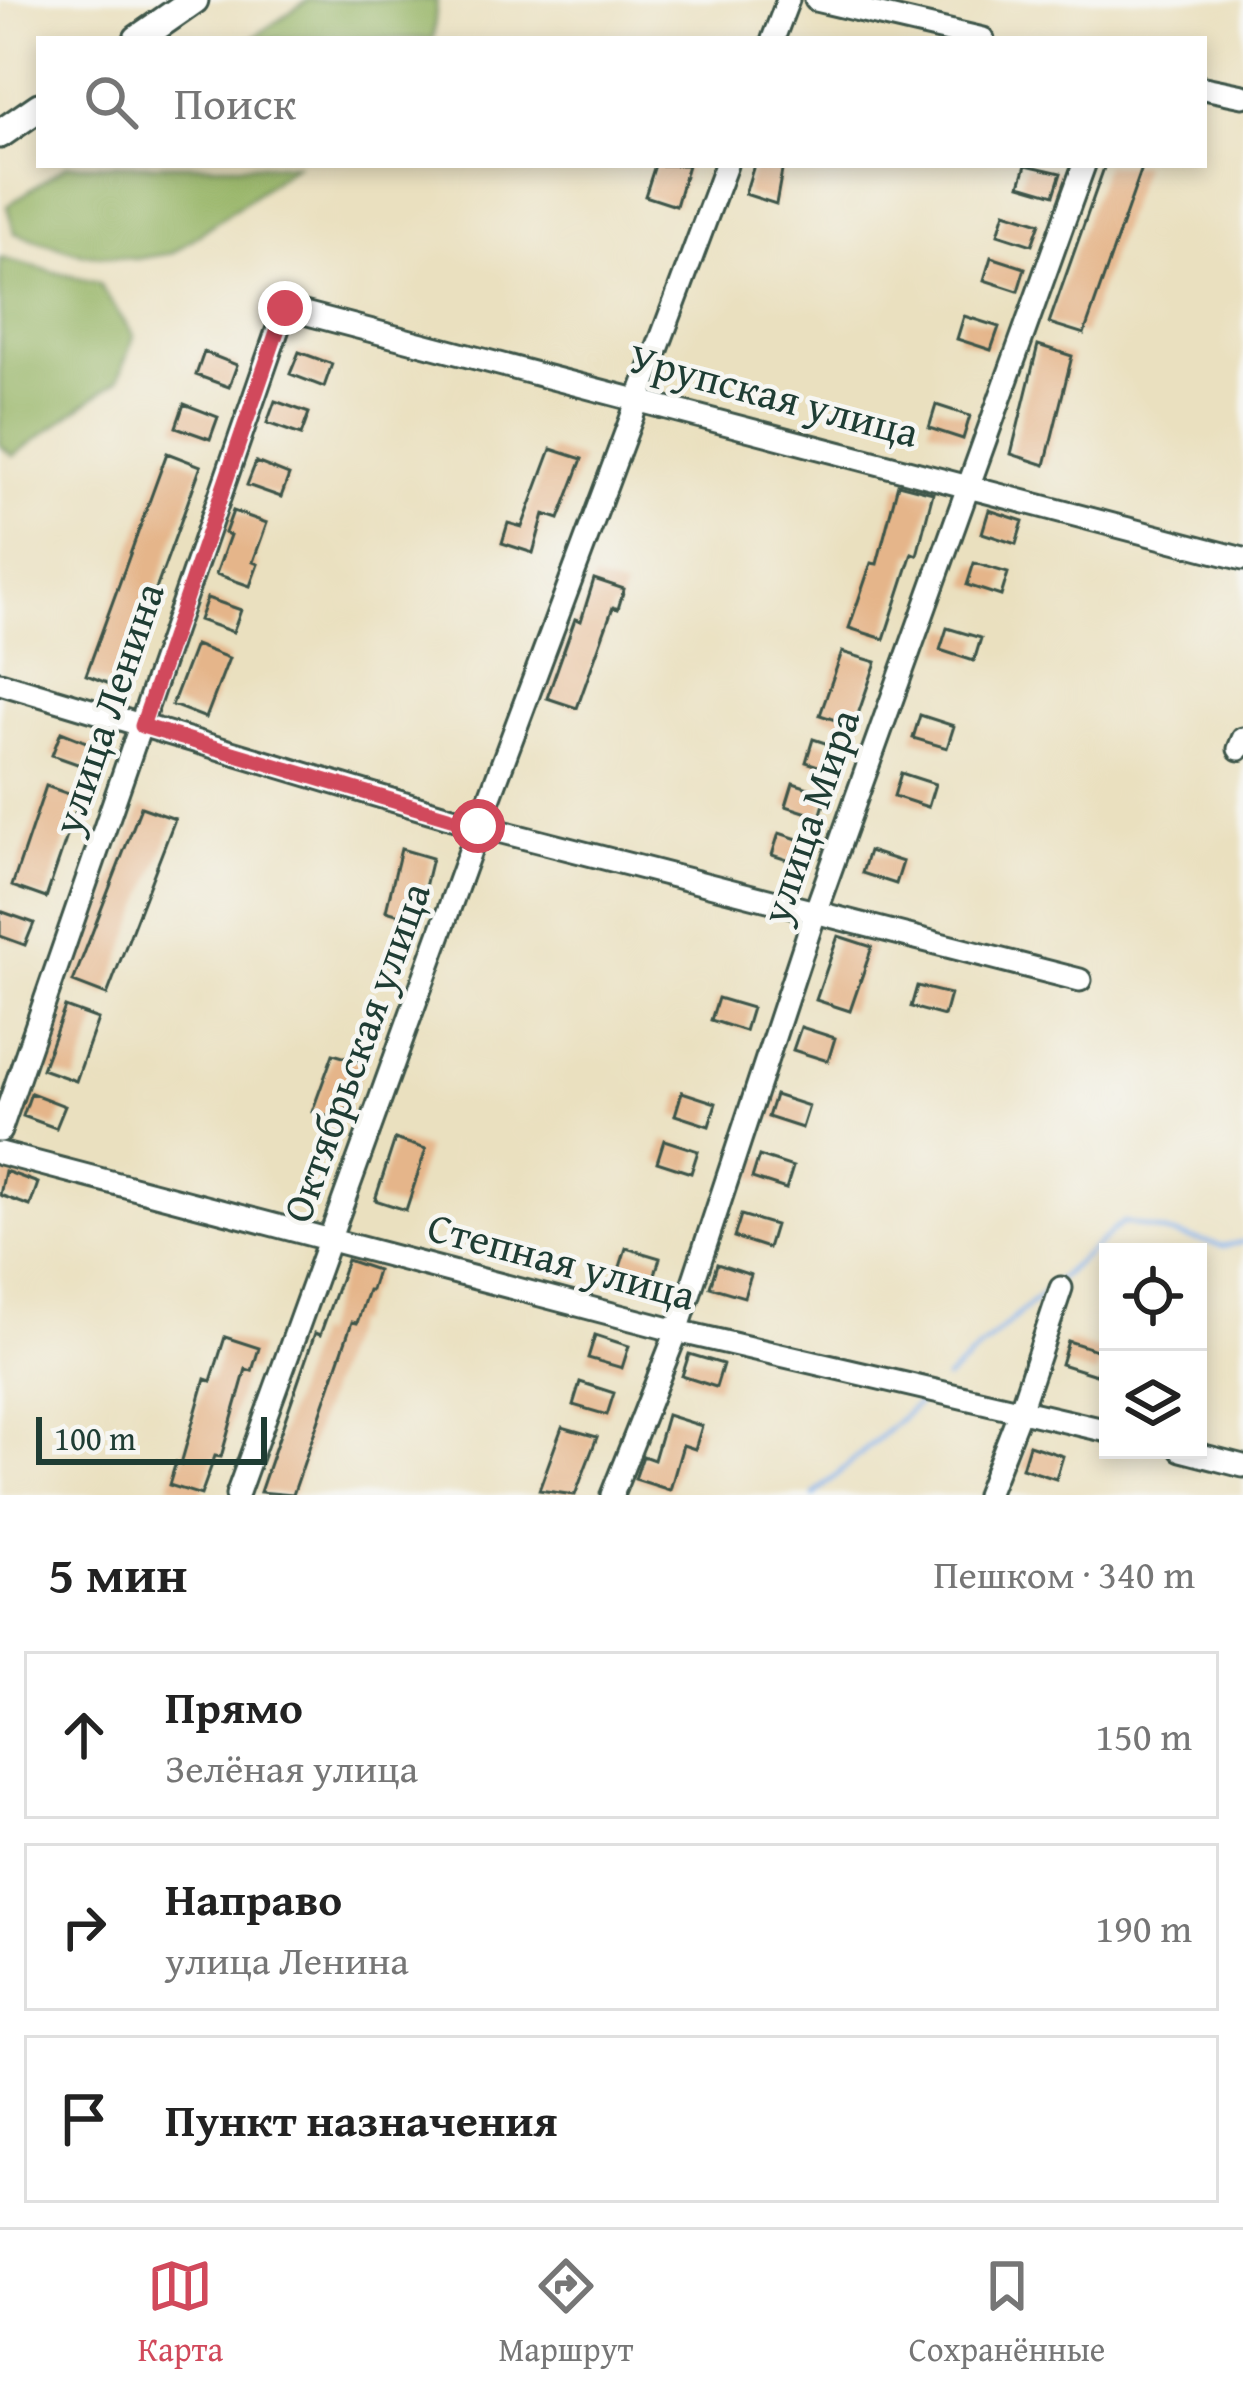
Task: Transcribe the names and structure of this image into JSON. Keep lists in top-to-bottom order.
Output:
{
  "streets": {
    "street": [
      "Урупская улица",
      "улица Ленина",
      "улица Мира",
      "Октябрьская улица",
      "Степная улица"
    ]
  },
  "crossings": [
    ["Урупская улица", "улица Ленина"],
    ["Урупская улица", "улица Мира"],
    ["Урупская улица", "Октябрьская улица"],
    ["улица Мира", "Степная улица"],
    ["Октябрьская улица", "Степная улица"]
  ],
  "scale_bar": "100 m",
  "page": {
    "search": "Поиск",
    "scale": "100 m",
    "heading": ["5 мин", "Пешком · 340 m"],
    "list": [
      ["Прямо", "Зелёная улица", "150 m"],
      ["Направо", "улица Ленина", "190 m"],
      "Пункт назначения"
    ],
    "nav": ["Карта", "Маршрут", "Сохранённые"]
  }
}
